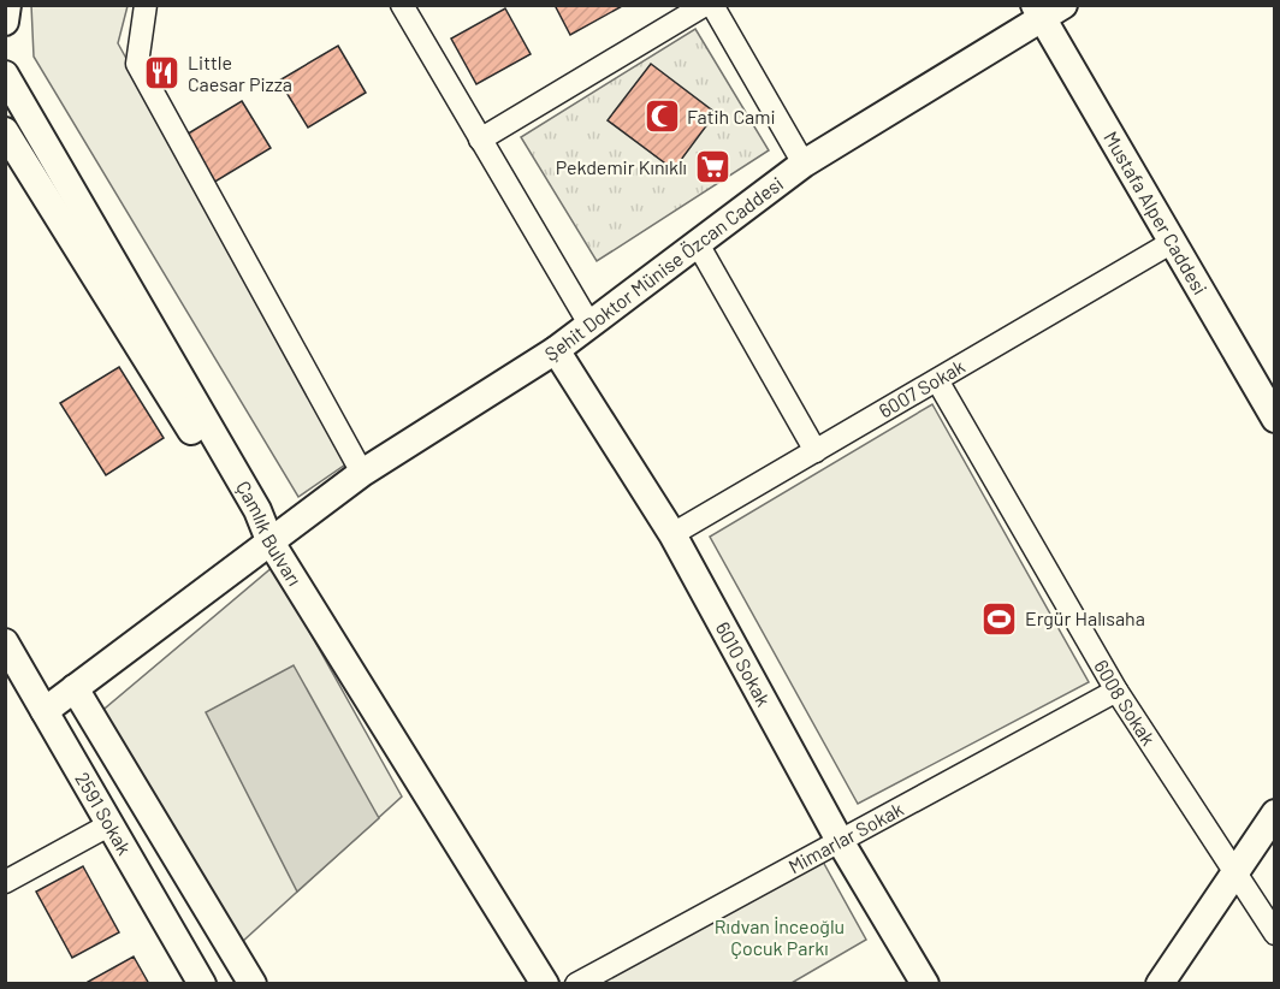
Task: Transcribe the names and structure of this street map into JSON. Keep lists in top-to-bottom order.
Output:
{
  "streets": {
    "street": [
      "Mustafa Alper Caddesi",
      "Şehit Doktor Münise Özcan Caddesi",
      "6007 Sokak",
      "Çamlık Bulvarı",
      "6010 Sokak",
      "6008 Sokak",
      "2591 Sokak",
      "Mimarlar Sokak"
    ]
  },
  "crossings": [
    ["Mustafa Alper Caddesi", "Şehit Doktor Münise Özcan Caddesi"],
    ["Mustafa Alper Caddesi", "6007 Sokak"],
    ["Şehit Doktor Münise Özcan Caddesi", "Çamlık Bulvarı"],
    ["Şehit Doktor Münise Özcan Caddesi", "6010 Sokak"],
    ["Şehit Doktor Münise Özcan Caddesi", "2591 Sokak"],
    ["6007 Sokak", "6010 Sokak"],
    ["6007 Sokak", "6008 Sokak"],
    ["6010 Sokak", "Mimarlar Sokak"],
    ["6008 Sokak", "Mimarlar Sokak"]
  ],
  "parks": ["Rıdvan İnceoğlu Çocuk Parkı"],
  "places": {
    "restaurant": ["Little Caesar Pizza"],
    "mosque": ["Fatih Cami"],
    "supermarket": ["Pekdemir Kınıklı"],
    "sports": ["Ergür Halısaha"]
  }
}
